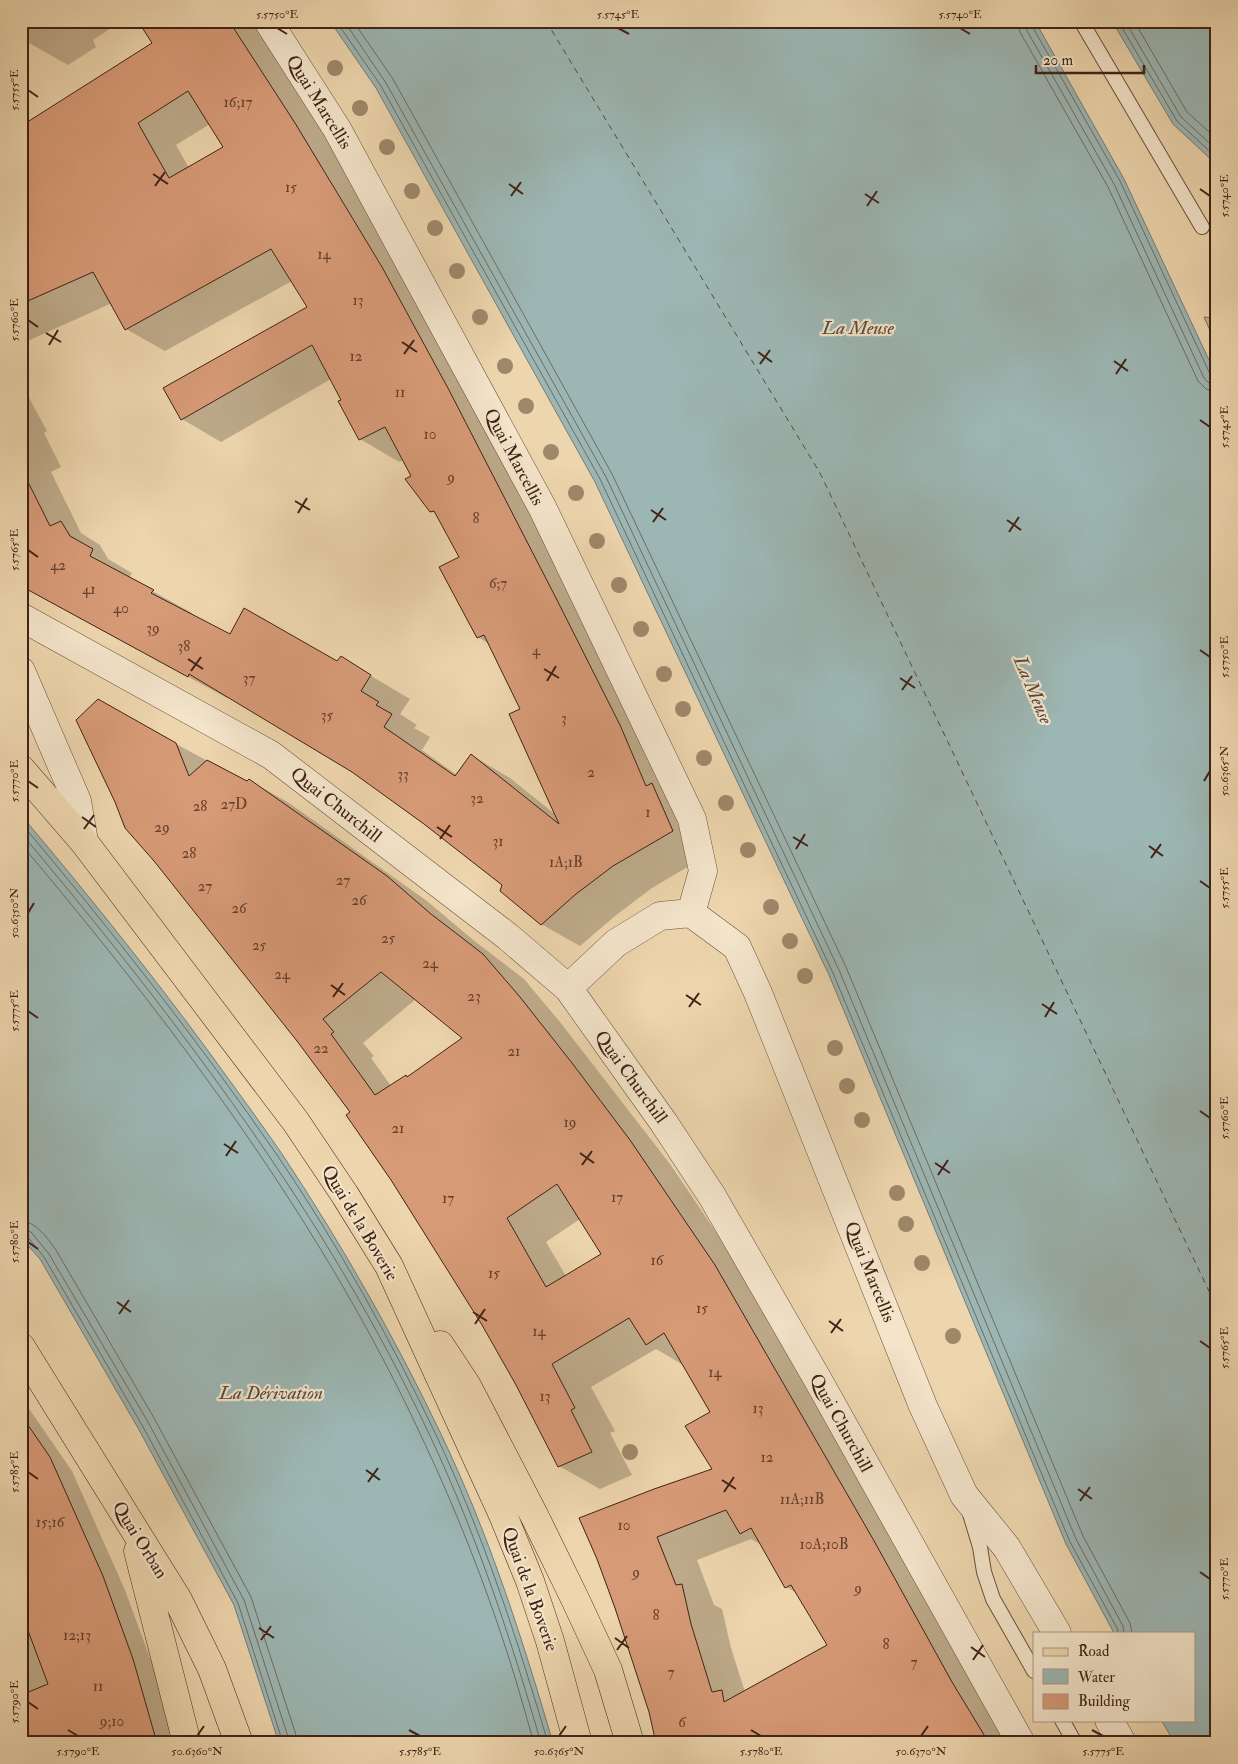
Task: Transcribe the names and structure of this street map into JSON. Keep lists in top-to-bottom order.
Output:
{
  "streets": {
    "main road": ["Quai de la Boverie", "Quai Orban"],
    "street": ["Quai Marcellis", "Quai Churchill"]
  },
  "water": ["La Meuse", "La Dérivation"],
  "house_numbers": [
    "16;17",
    "15",
    "14",
    "13",
    "12",
    "11",
    "10",
    "9",
    "8",
    "42",
    "6;7",
    "41",
    "40",
    "39",
    "38",
    "4",
    "37",
    "35",
    "3",
    "2",
    "33",
    "32",
    "27D",
    "28",
    "1",
    "29",
    "31",
    "28",
    "1A;1B",
    "27",
    "27",
    "26",
    "26",
    "25",
    "25",
    "24",
    "24",
    "23",
    "22",
    "21",
    "19",
    "21",
    "17",
    "17",
    "16",
    "15",
    "15",
    "14",
    "14",
    "13",
    "13",
    "12",
    "11A;11B",
    "15;16",
    "10",
    "10A;10B",
    "9",
    "9",
    "8",
    "12;13",
    "8",
    "7",
    "7",
    "11",
    "9;10",
    "6"
  ],
  "legend": ["Road", "Water", "Building"],
  "scale_bar": "20 m",
  "coordinates": [
    "5.5750°E",
    "5.5745°E",
    "5.5740°E",
    "5.5755°E",
    "5.5760°E",
    "5.5765°E",
    "50.6365°N",
    "5.5770°E",
    "50.6350°N",
    "5.5775°E",
    "5.5780°E",
    "5.5785°E",
    "5.5790°E",
    "50.6360°N",
    "50.6370°N"
  ]
}
